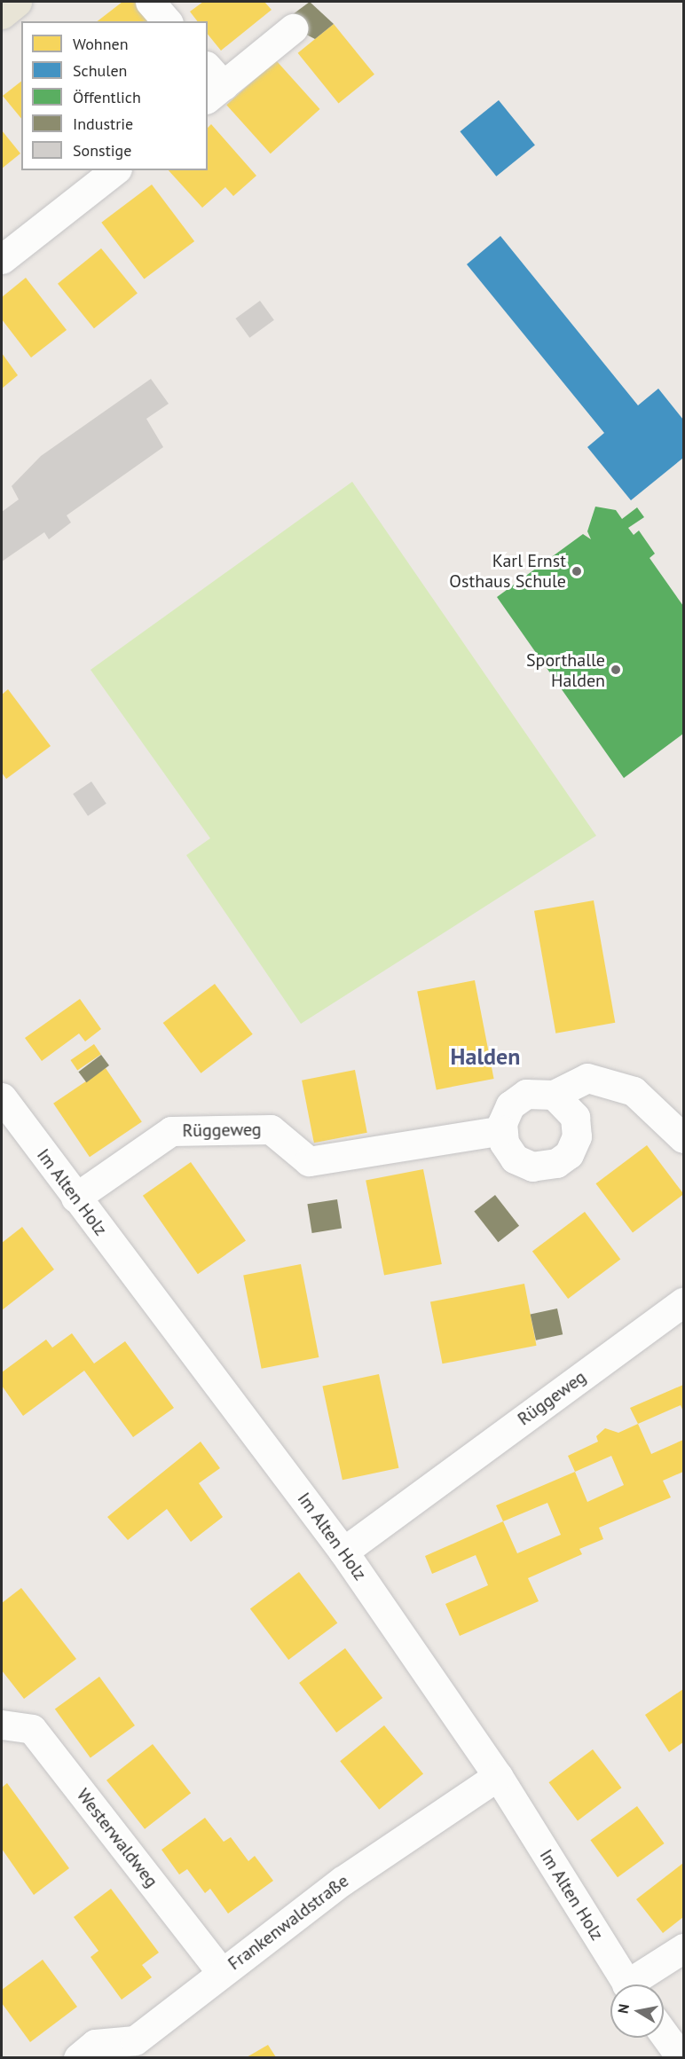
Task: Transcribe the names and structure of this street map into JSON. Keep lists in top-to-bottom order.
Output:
{
  "streets": {
    "street": [
      "Rüggeweg",
      "Im Alten Holz",
      "Westerwaldweg",
      "Frankenwaldstraße"
    ]
  },
  "crossings": [
    ["Rüggeweg", "Im Alten Holz"],
    ["Im Alten Holz", "Frankenwaldstraße"],
    ["Westerwaldweg", "Frankenwaldstraße"]
  ],
  "districts": ["Halden"],
  "places": ["Karl Ernst Osthaus Schule", "Sporthalle Halden"],
  "legend": [
    "Wohnen",
    "Schulen",
    "Öffentlich",
    "Industrie",
    "Sonstige"
  ],
  "north": "left"
}
